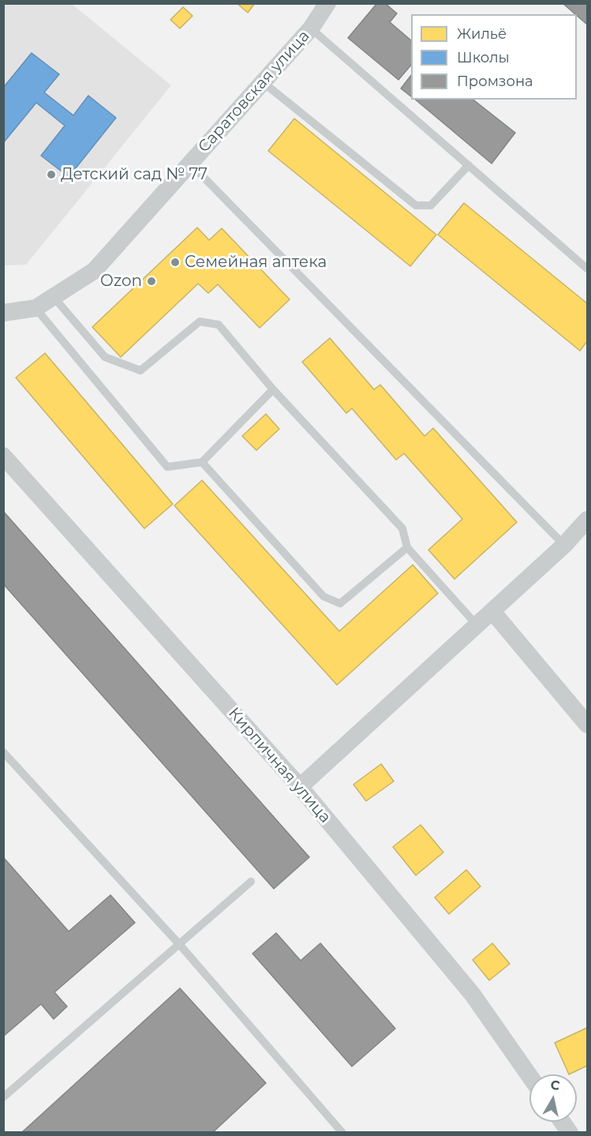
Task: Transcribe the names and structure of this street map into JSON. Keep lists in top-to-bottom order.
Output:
{
  "streets": {
    "street": ["Саратовская улица", "Кирпичная улица"]
  },
  "places": ["Детский сад № 77", "Семейная аптека", "Ozon"],
  "legend": ["Жильё", "Школы", "Промзона"],
  "north": "top"
}
